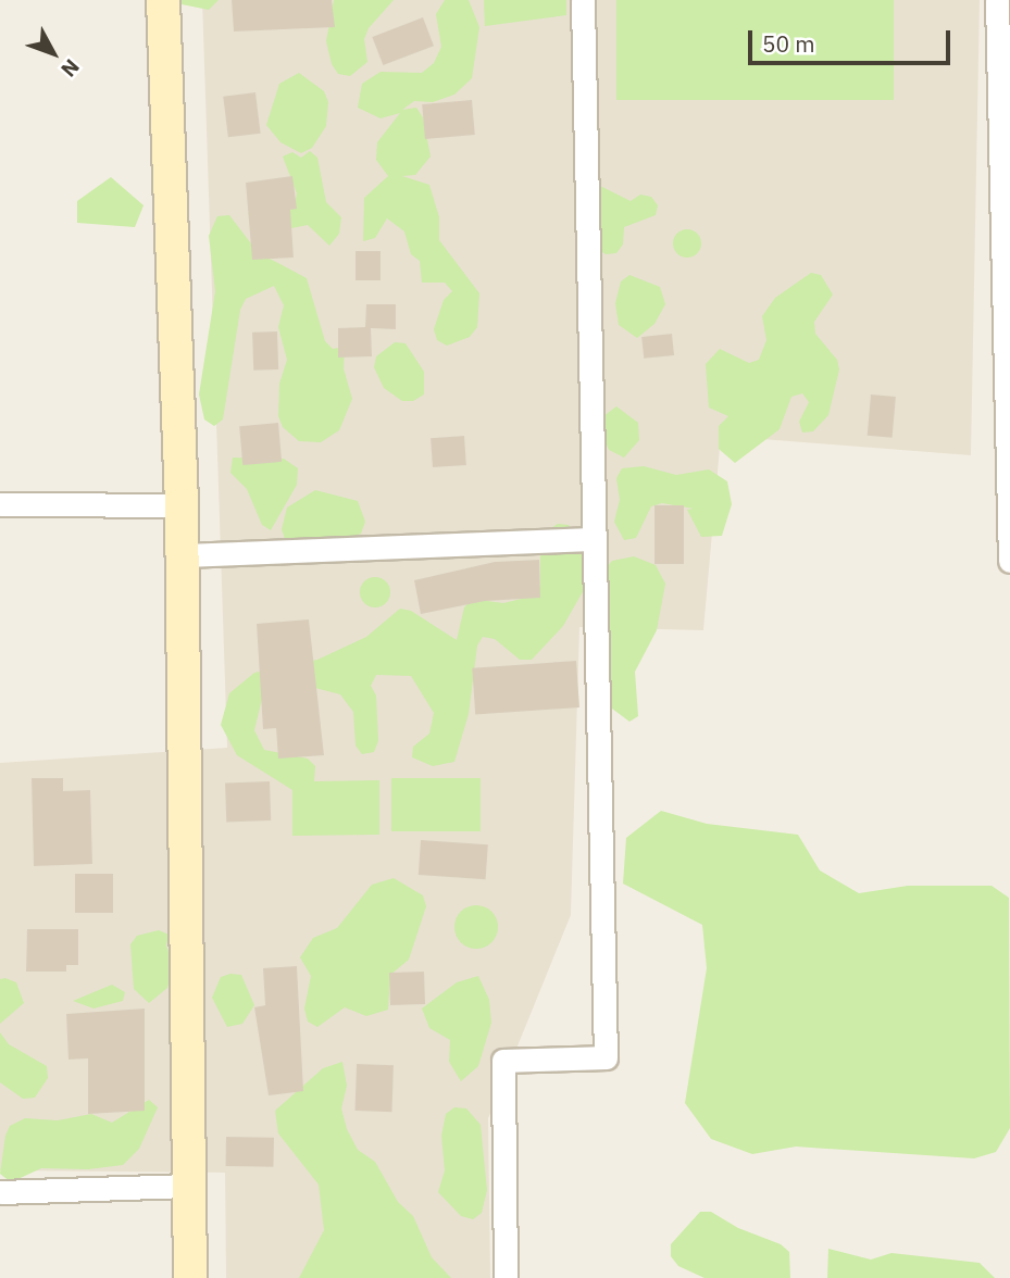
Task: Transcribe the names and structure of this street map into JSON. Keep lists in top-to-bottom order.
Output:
{
  "scale_bar": "50 m",
  "north": "bottom right"
}
